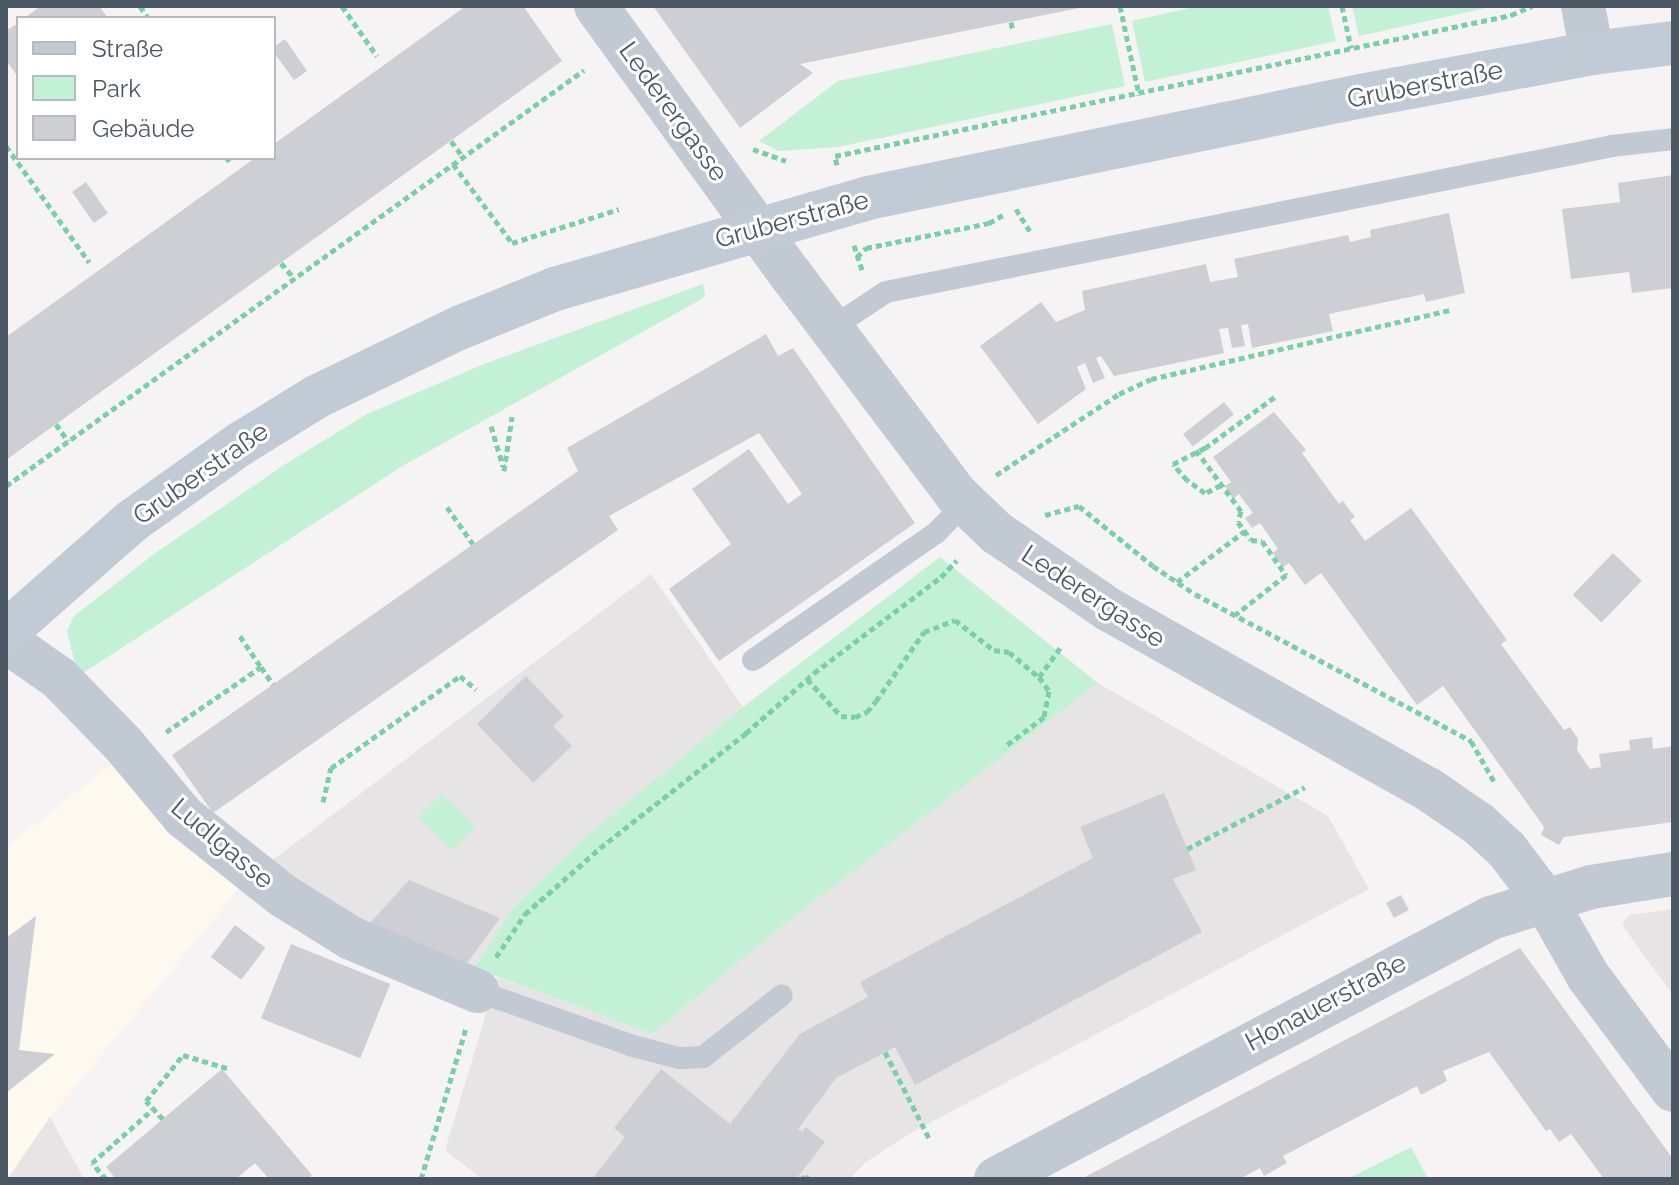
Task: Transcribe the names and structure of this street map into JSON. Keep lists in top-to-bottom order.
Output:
{
  "streets": {
    "main road": ["Gruberstraße"],
    "street": ["Lederergasse", "Ludlgasse", "Honauerstraße"]
  },
  "crossings": [
    ["Gruberstraße", "Lederergasse"],
    ["Lederergasse", "Honauerstraße"]
  ],
  "legend": ["Straße", "Park", "Gebäude"]
}
